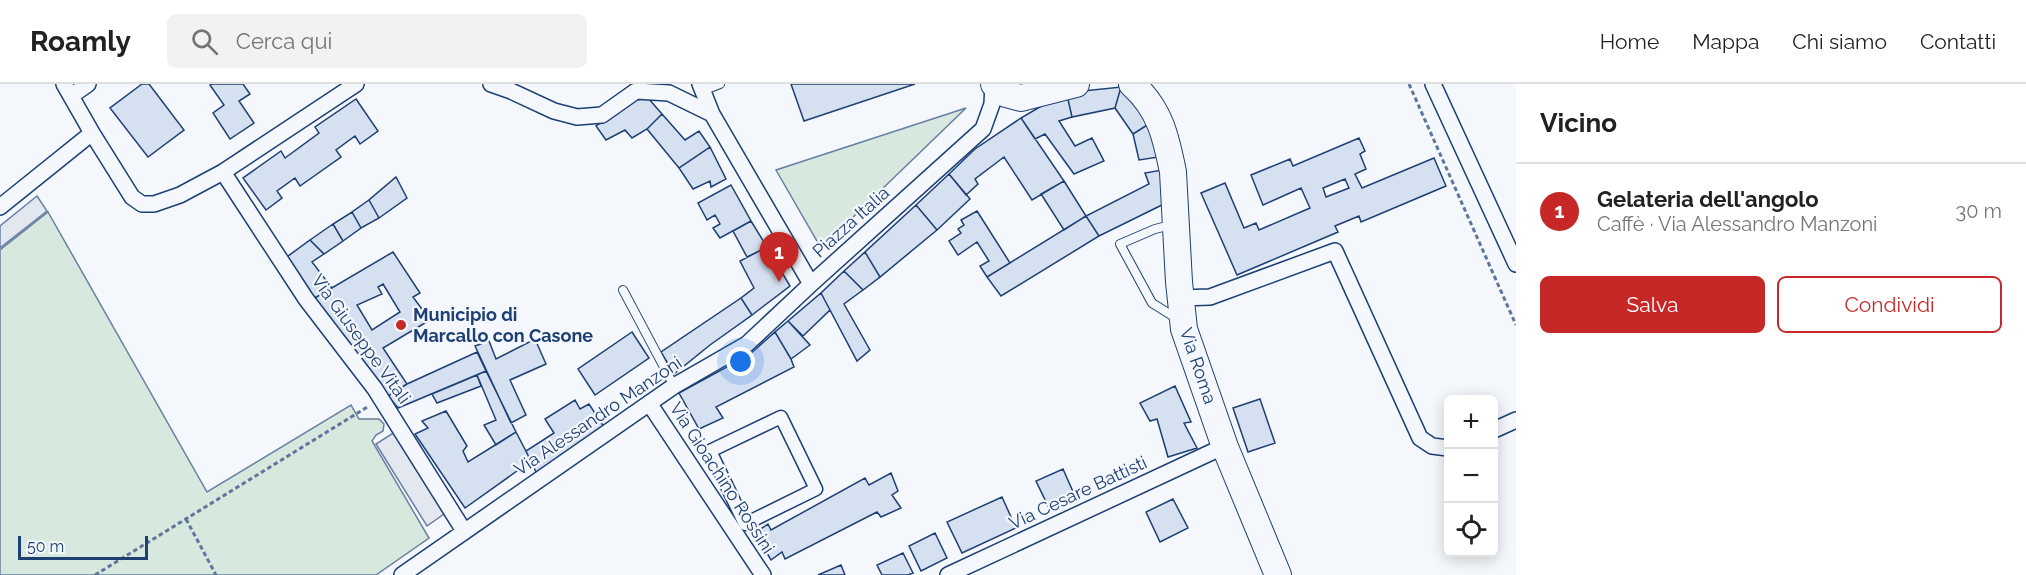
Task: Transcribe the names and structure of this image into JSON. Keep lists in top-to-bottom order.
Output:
{
  "streets": {
    "main road": ["Via Roma"],
    "street": [
      "Piazza Italia",
      "Via Giuseppe Vitali",
      "Via Alessandro Manzoni",
      "Via Gioachino Rossini",
      "Via Cesare Battisti"
    ]
  },
  "crossings": [
    ["Piazza Italia", "Via Alessandro Manzoni"],
    ["Via Giuseppe Vitali", "Via Alessandro Manzoni"],
    ["Via Roma", "Via Cesare Battisti"],
    ["Via Alessandro Manzoni", "Via Gioachino Rossini"]
  ],
  "places": ["Municipio di Marcallo con Casone"],
  "scale_bar": "50 m",
  "page": {
    "header": "Roamly",
    "search": "Cerca qui",
    "nav": [
      "Home",
      "Mappa",
      "Chi siamo",
      "Contatti"
    ],
    "heading": "Vicino",
    "list": [
      {
        "mark": "1",
        "name": "Gelateria dell'angolo",
        "note": "Caffè · Via Alessandro Manzoni",
        "value": "30 m"
      }
    ],
    "pins": "1",
    "buttons": ["Salva", "Condividi"],
    "map_buttons": ["+", "−"],
    "scale": "50 m"
  }
}
